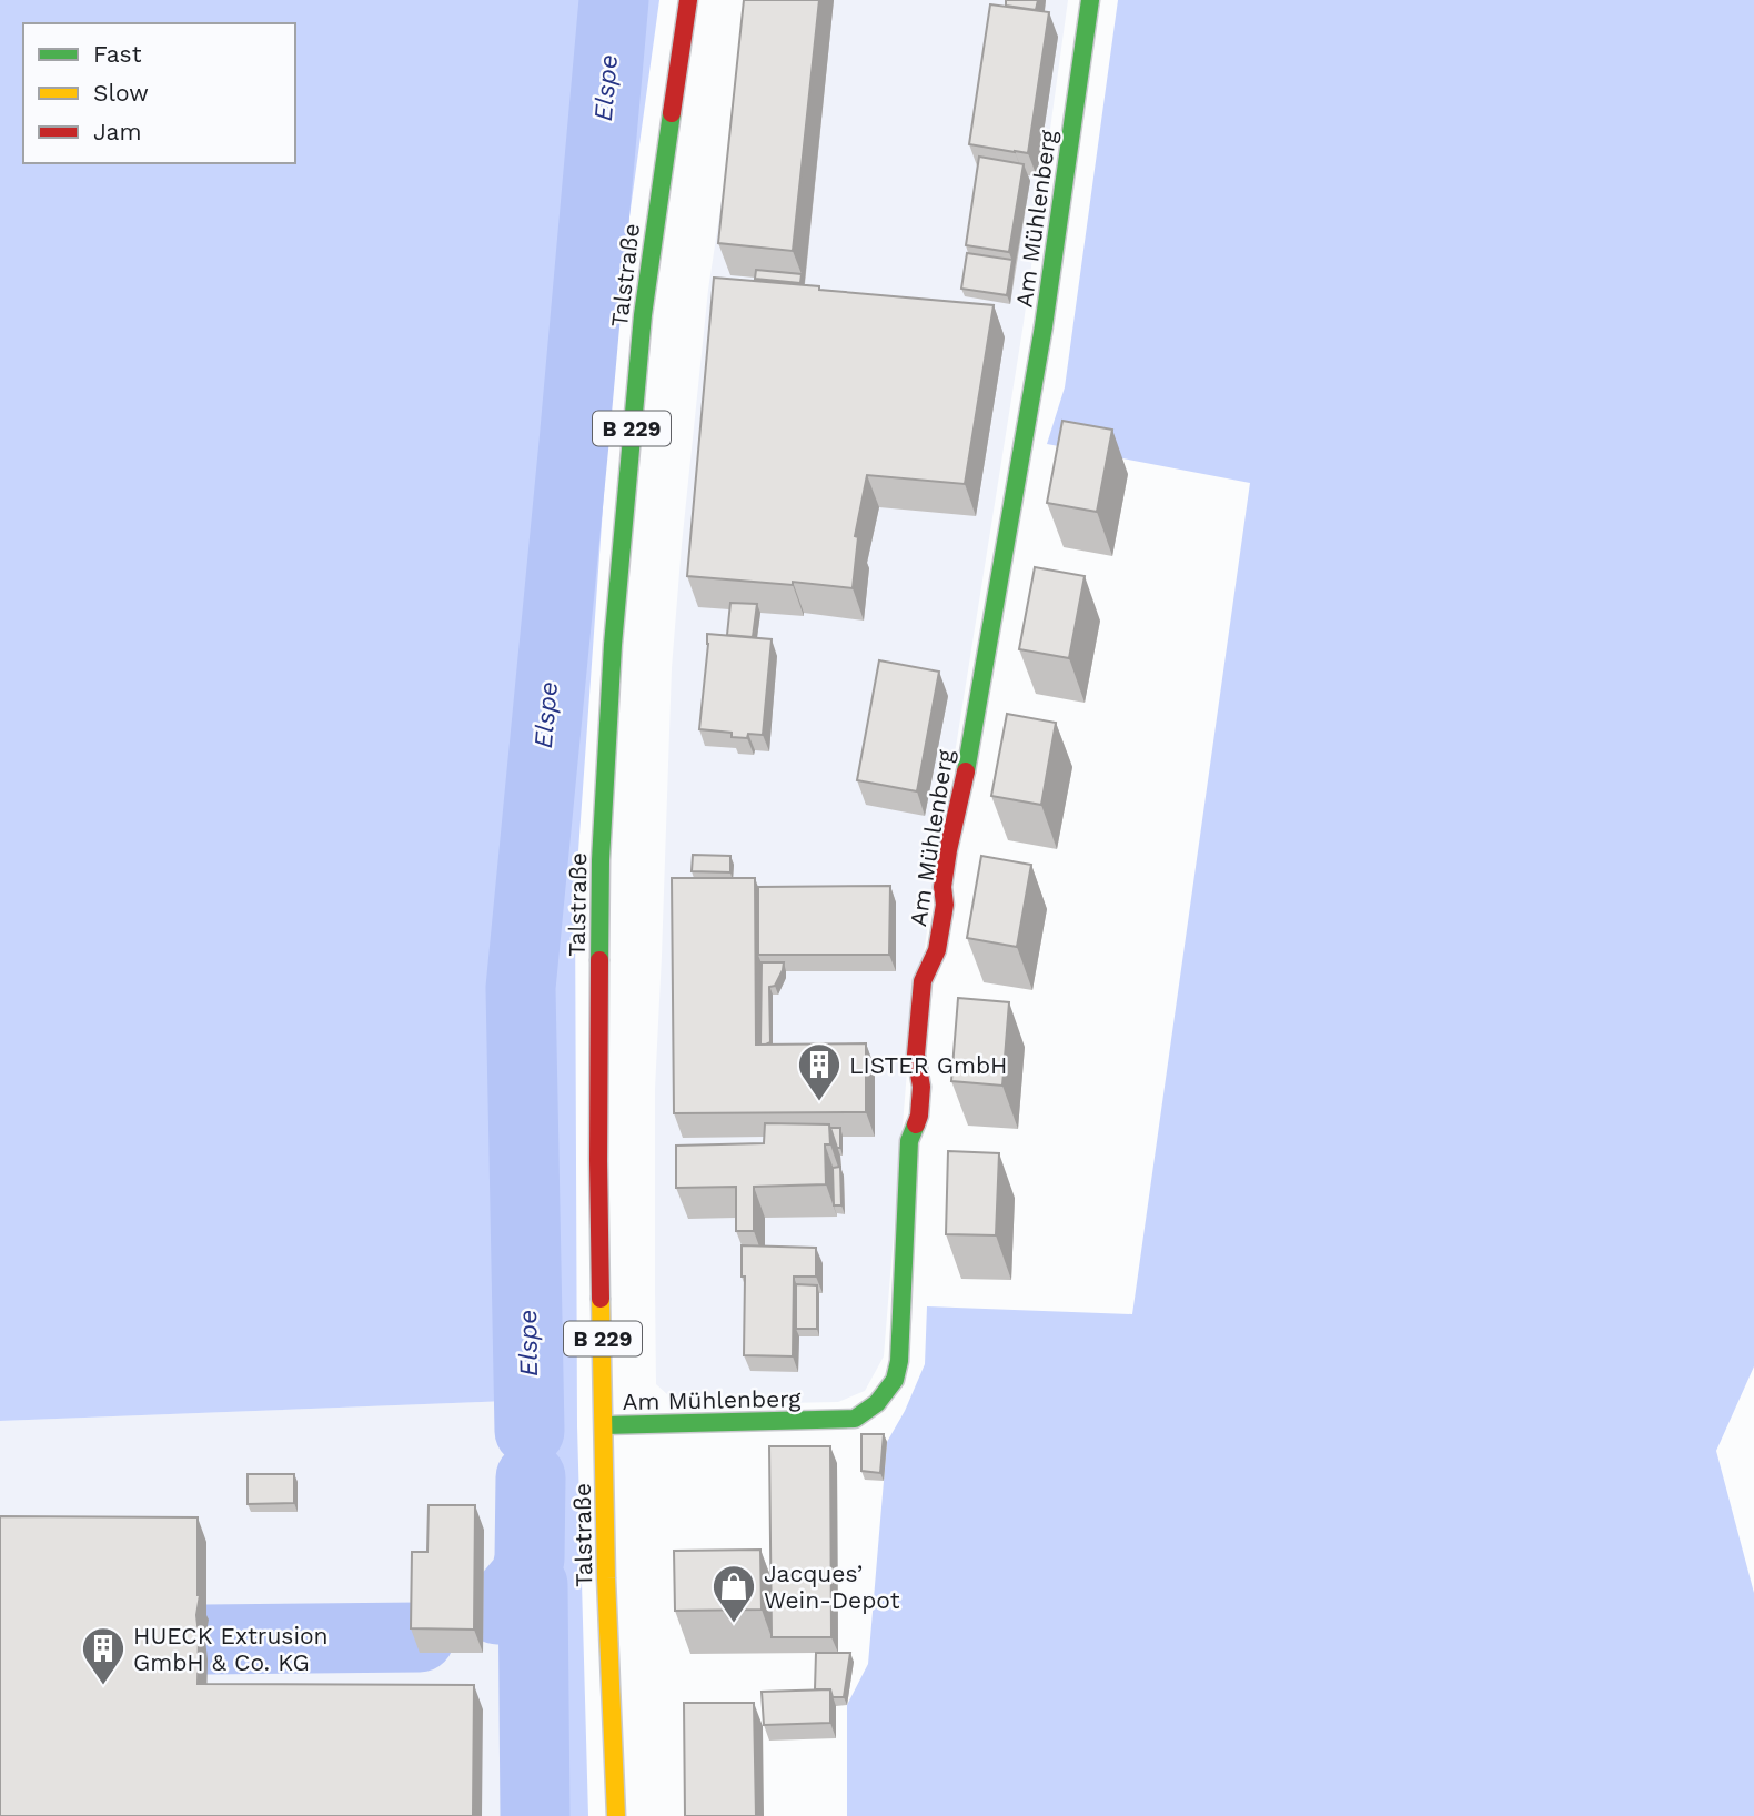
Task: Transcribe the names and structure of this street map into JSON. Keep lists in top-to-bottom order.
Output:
{
  "streets": {
    "main road": ["Am Mühlenberg", "Talstraße", "B 229"]
  },
  "crossings": [
    ["Am Mühlenberg", "Talstraße"]
  ],
  "water": ["Elspe"],
  "places": {
    "building": ["LISTER GmbH", "HUECK Extrusion GmbH & Co. KG"],
    "shop": ["Jacques’ Wein-Depot"]
  },
  "legend": ["Fast", "Slow", "Jam"]
}
